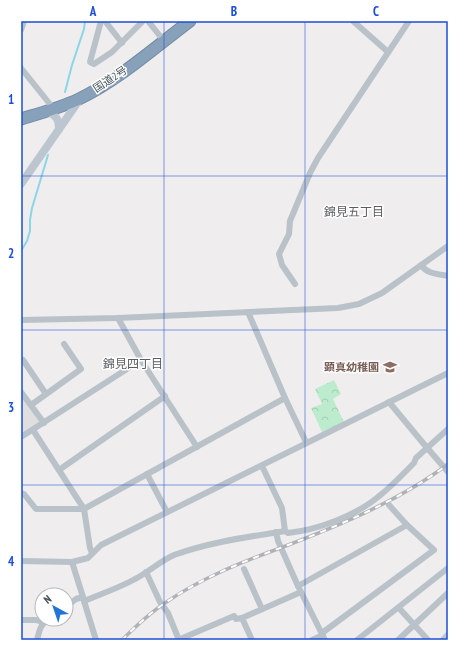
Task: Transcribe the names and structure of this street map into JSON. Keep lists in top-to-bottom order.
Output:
{
  "streets": {
    "highway": ["国道2号"]
  },
  "districts": ["錦見五丁目", "錦見四丁目"],
  "places": {
    "school or university": ["顕真幼稚園"]
  },
  "north": "top left",
  "grid": {
    "columns": ["A", "B", "C"],
    "rows": [
      "1",
      "2",
      "3",
      "4"
    ]
  }
}
